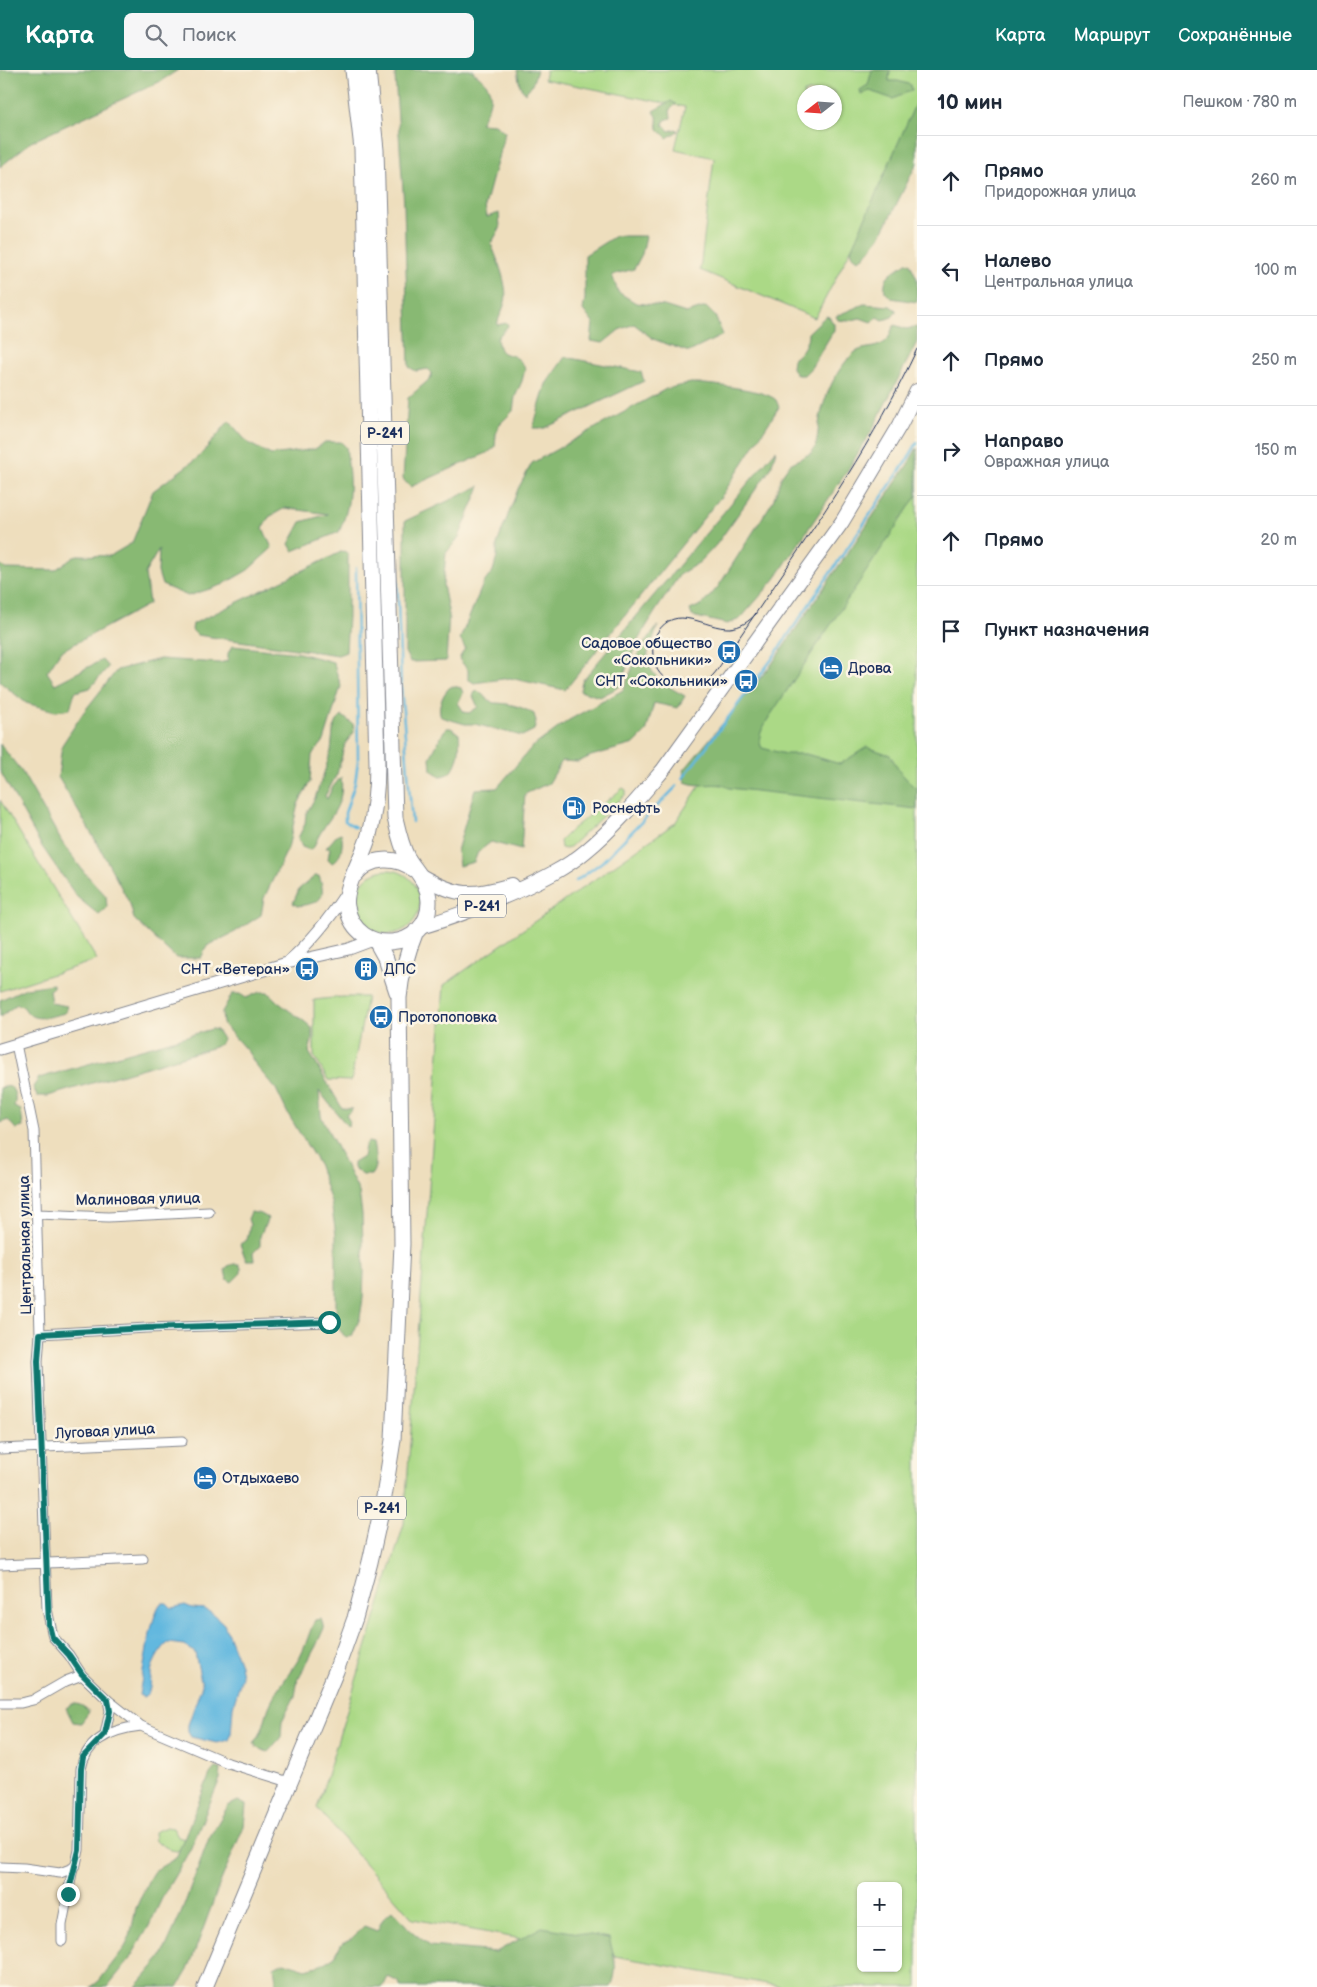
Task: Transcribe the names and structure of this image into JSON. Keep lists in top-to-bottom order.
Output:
{
  "streets": {
    "highway": ["Р-241"],
    "street": ["Малиновая улица", "Центральная улица", "Луговая улица"]
  },
  "crossings": [
    ["Р-241", "Центральная улица"],
    ["Малиновая улица", "Центральная улица"],
    ["Центральная улица", "Луговая улица"]
  ],
  "places": {
    "bus stop": [
      "Садовое общество «Сокольники»",
      "СНТ «Сокольники»",
      "СНТ «Ветеран»",
      "Протопоповка"
    ],
    "hotel": ["Дрова", "Отдыхаево"],
    "fuel station": ["Роснефть"],
    "building": ["ДПС"]
  },
  "north": "left",
  "page": {
    "header": "Карта",
    "search": "Поиск",
    "nav": ["Карта", "Маршрут", "Сохранённые"],
    "heading": ["10 мин", "Пешком · 780 m"],
    "list": [
      ["Прямо", "Придорожная улица", "260 m"],
      ["Налево", "Центральная улица", "100 m"],
      ["Прямо", "250 m"],
      ["Направо", "Овражная улица", "150 m"],
      ["Прямо", "20 m"],
      "Пункт назначения"
    ],
    "map_buttons": ["+", "−"]
  }
}
